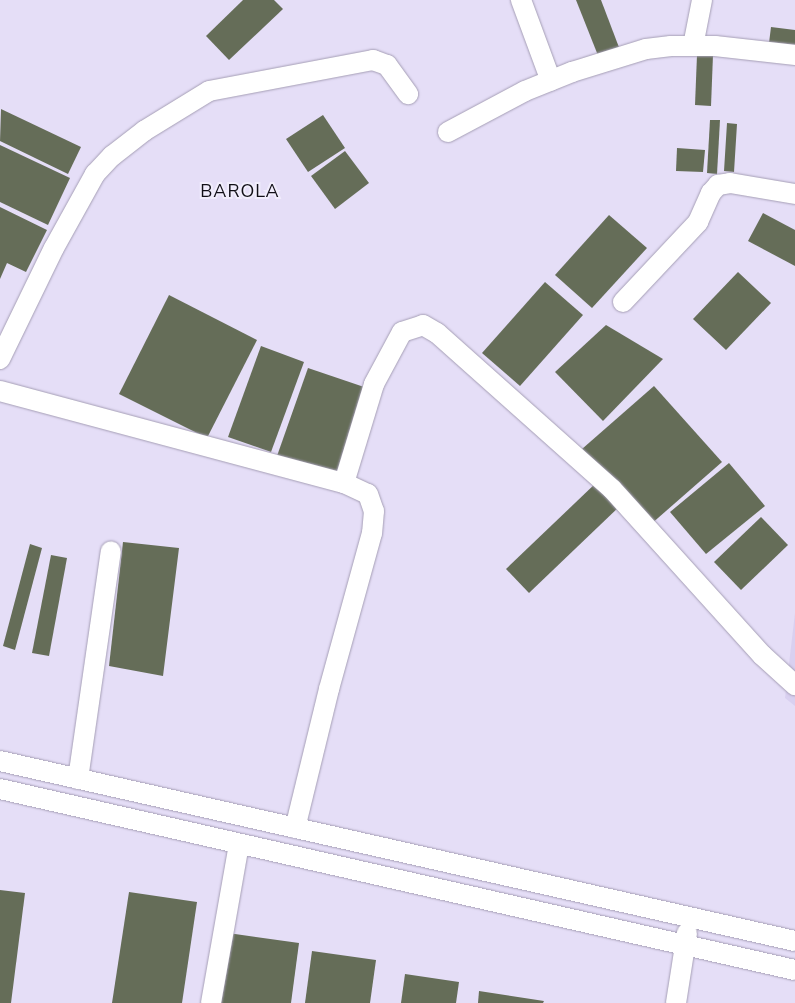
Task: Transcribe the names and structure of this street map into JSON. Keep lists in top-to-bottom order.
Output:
{
  "districts": ["BAROLA"]
}
